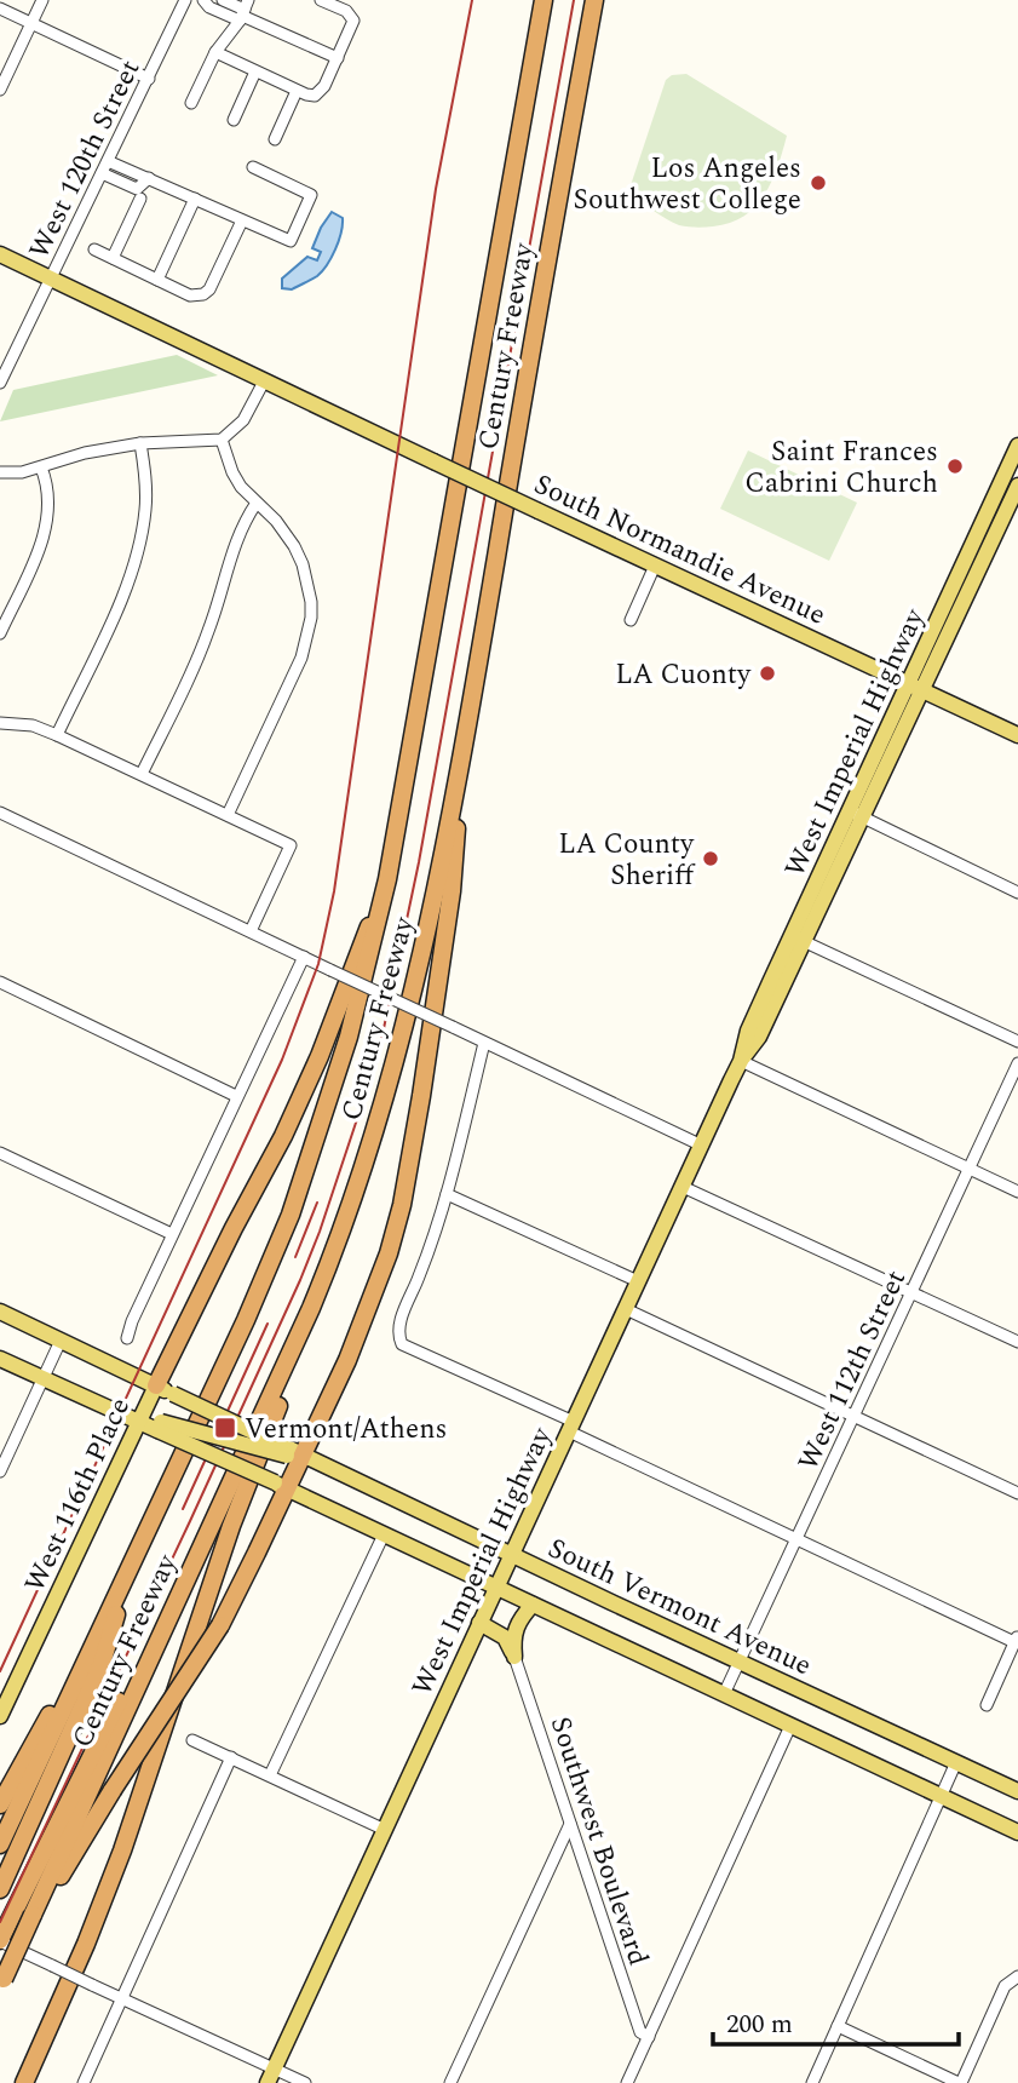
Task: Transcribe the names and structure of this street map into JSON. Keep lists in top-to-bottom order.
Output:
{
  "streets": {
    "highway": ["Century Freeway"],
    "main road": [
      "South Normandie Avenue",
      "West Imperial Highway",
      "West 116th Place",
      "South Vermont Avenue"
    ],
    "street": ["West 120th Street", "West 112th Street", "Southwest Boulevard"]
  },
  "crossings": [
    ["West 120th Street", "South Normandie Avenue"],
    ["South Normandie Avenue", "West Imperial Highway"],
    ["West Imperial Highway", "South Vermont Avenue"],
    ["West 112th Street", "South Vermont Avenue"],
    ["West 116th Place", "South Vermont Avenue"]
  ],
  "places": {
    "other": [
      "Los Angeles Southwest College",
      "Saint Frances Cabrini Church",
      "LA Cuonty",
      "LA County Sheriff"
    ],
    "transit": ["Vermont/Athens"]
  },
  "scale_bar": "200 m"
}
